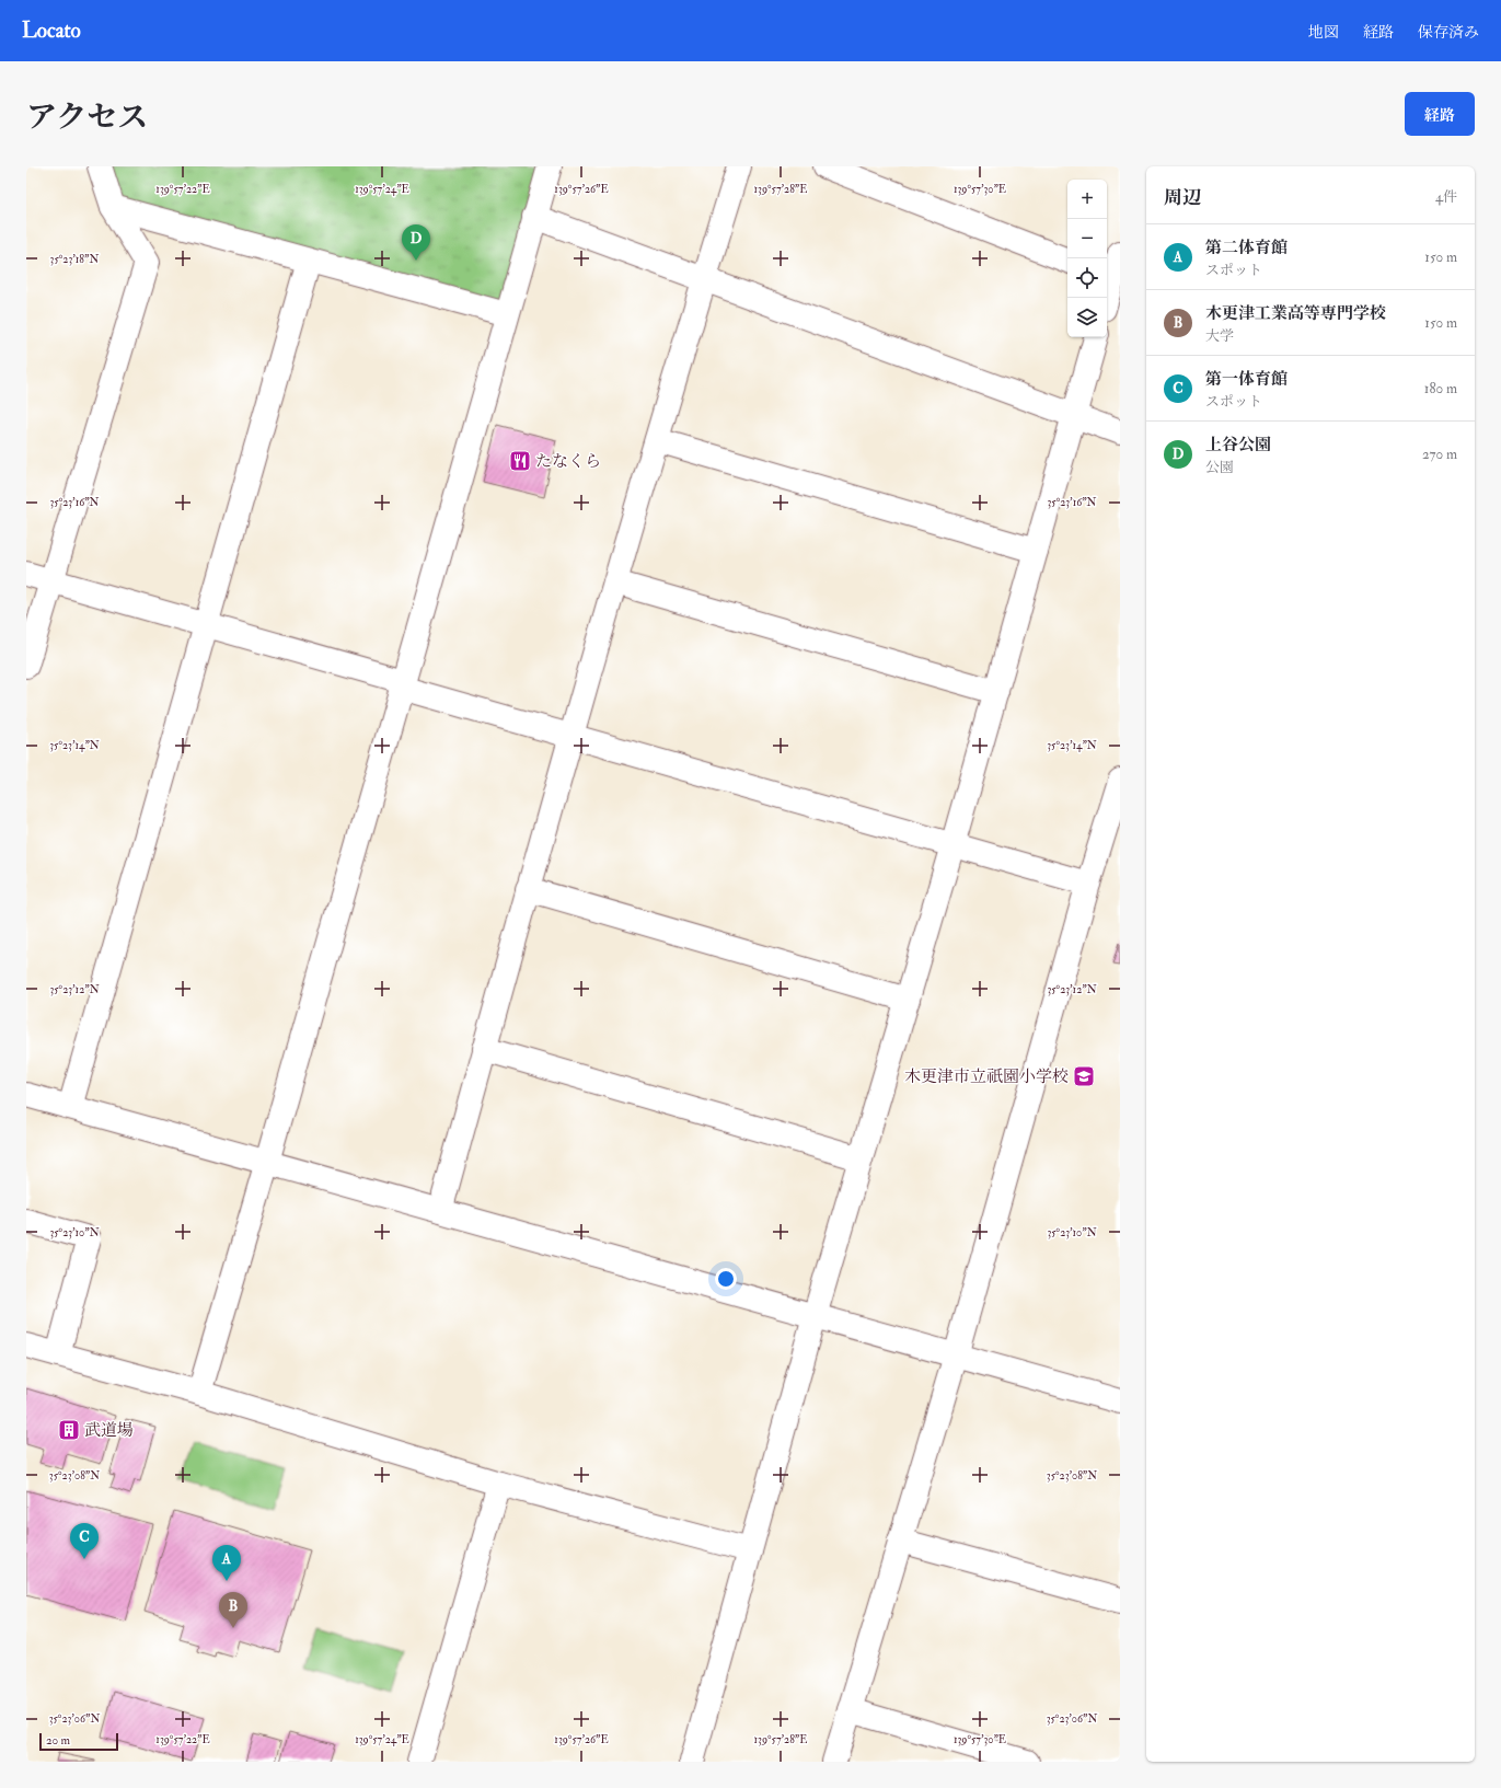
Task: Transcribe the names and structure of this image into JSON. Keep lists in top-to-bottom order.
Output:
{
  "places": {
    "restaurant": ["たなくら"],
    "school or university": ["木更津市立祇園小学校"],
    "building": ["武道場"]
  },
  "scale_bar": "20 m",
  "page": {
    "header": "Locato",
    "nav": ["地図", "経路", "保存済み"],
    "title": "アクセス",
    "buttons": "経路",
    "heading": ["周辺", "4件"],
    "map_buttons": ["+", "−"],
    "list": [
      {
        "mark": "A",
        "name": "第二体育館",
        "note": "スポット",
        "value": "150 m"
      },
      {
        "mark": "B",
        "name": "木更津工業高等専門学校",
        "note": "大学",
        "value": "150 m"
      },
      {
        "mark": "C",
        "name": "第一体育館",
        "note": "スポット",
        "value": "180 m"
      },
      {
        "mark": "D",
        "name": "上谷公園",
        "note": "公園",
        "value": "270 m"
      }
    ],
    "pins": [
      "D",
      "C",
      "A",
      "B"
    ],
    "scale": "20 m"
  },
  "coordinates": [
    "139°57'22\"E",
    "139°57'24\"E",
    "139°57'26\"E",
    "139°57'28\"E",
    "139°57'30\"E",
    "35°23'18\"N",
    "35°23'16\"N",
    "35°23'14\"N",
    "35°23'12\"N",
    "35°23'10\"N",
    "35°23'08\"N",
    "35°23'06\"N"
  ]
}
